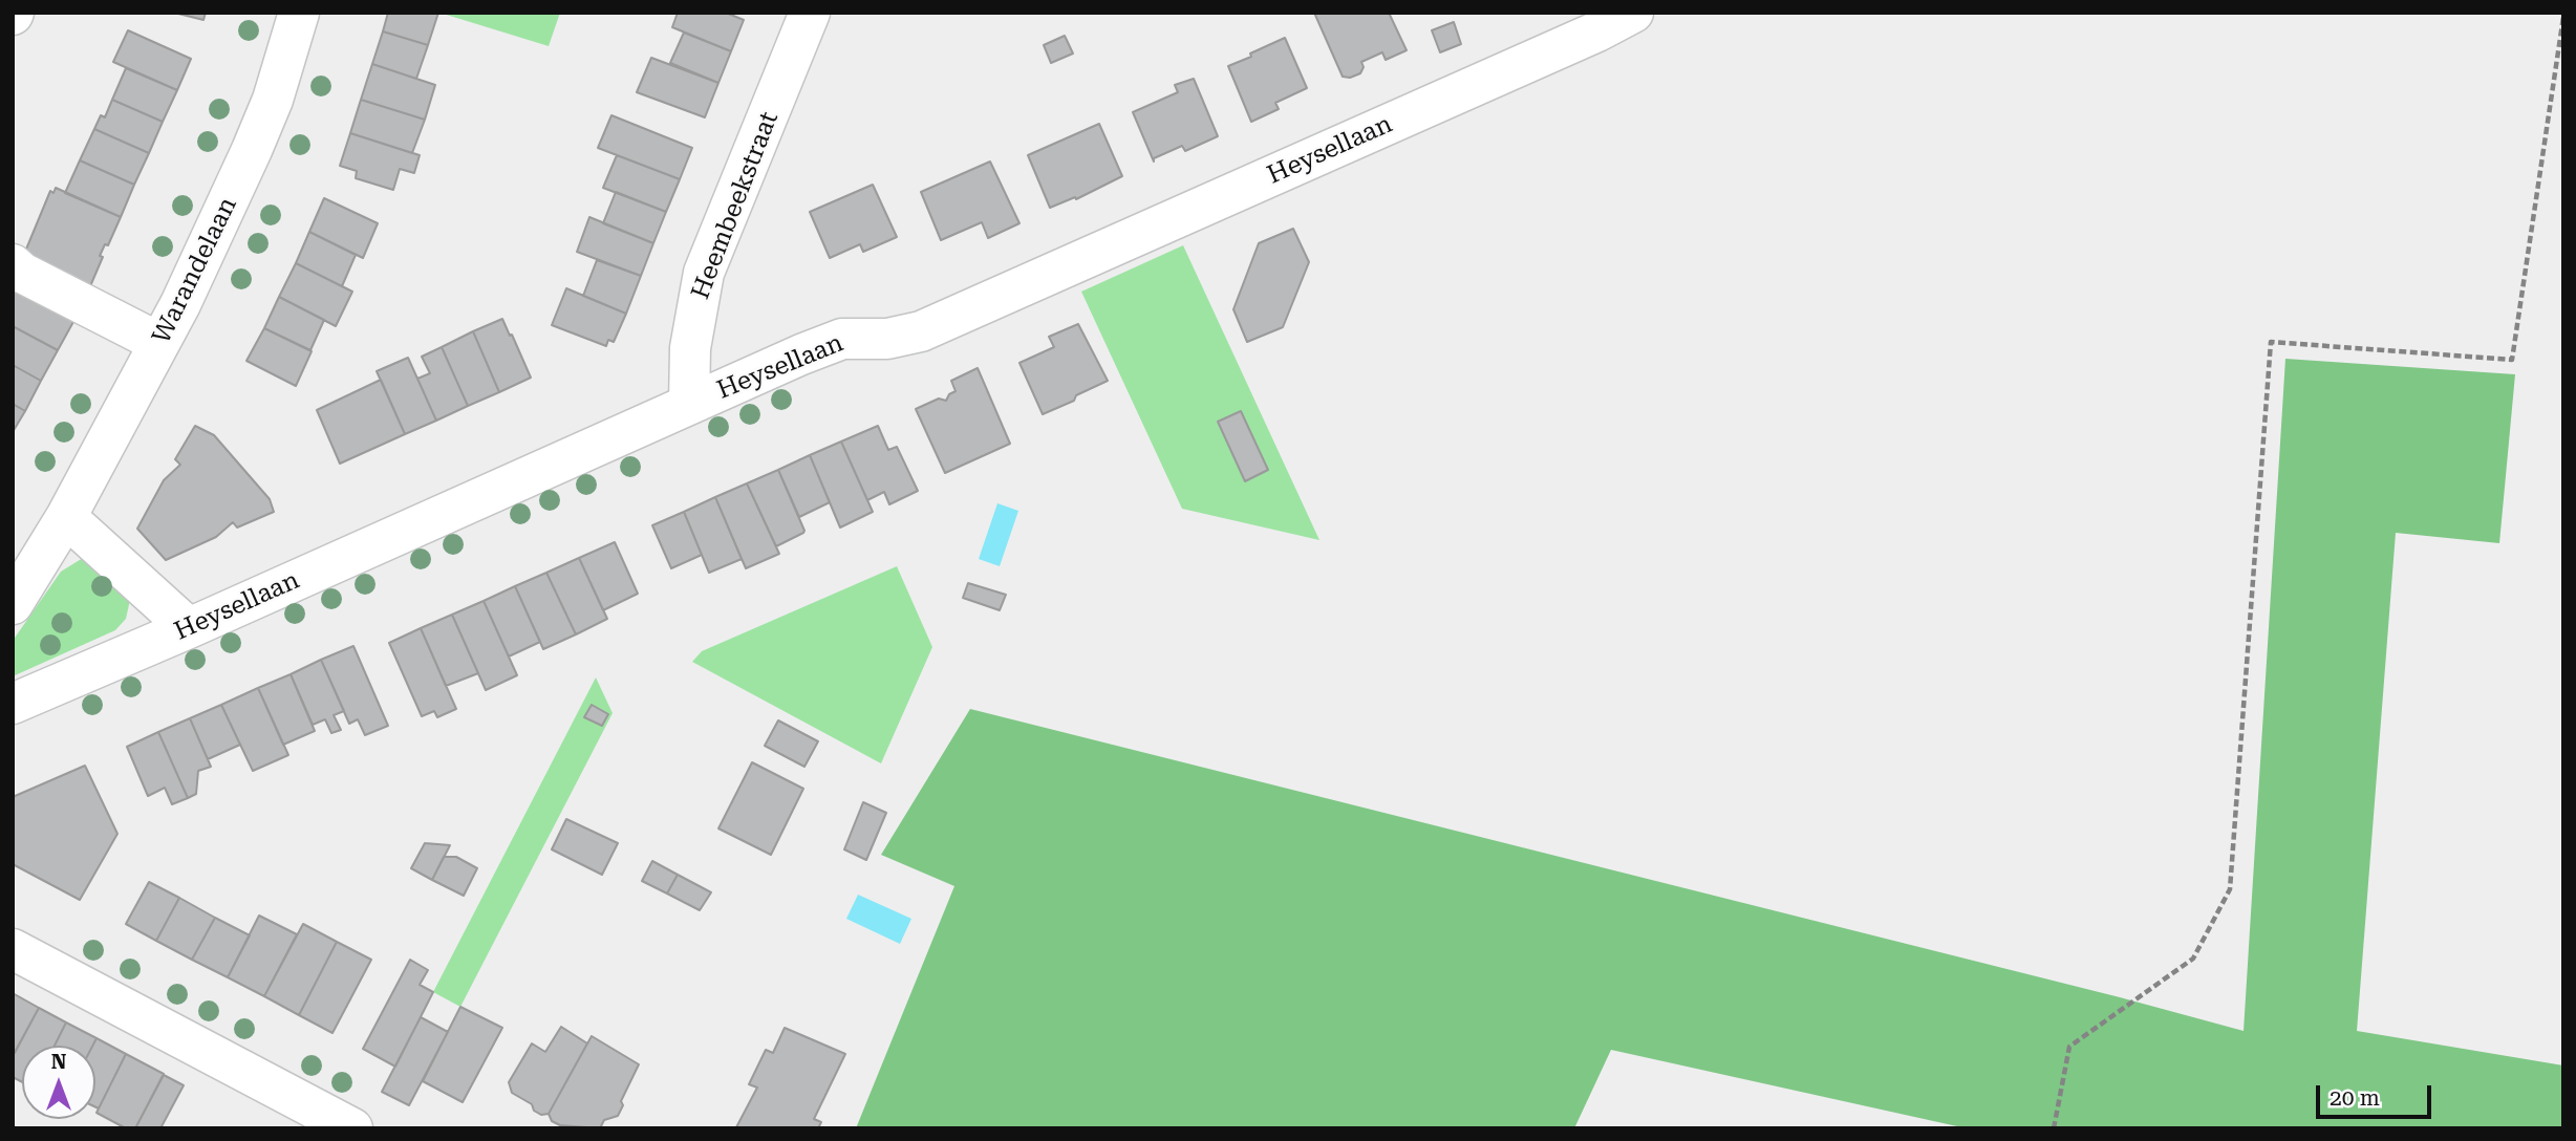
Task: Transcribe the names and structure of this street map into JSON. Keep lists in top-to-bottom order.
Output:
{
  "streets": {
    "street": ["Heysellaan", "Heembeekstraat", "Warandelaan"]
  },
  "crossings": [
    ["Heysellaan", "Heembeekstraat"]
  ],
  "scale_bar": "20 m",
  "north": "top"
}
